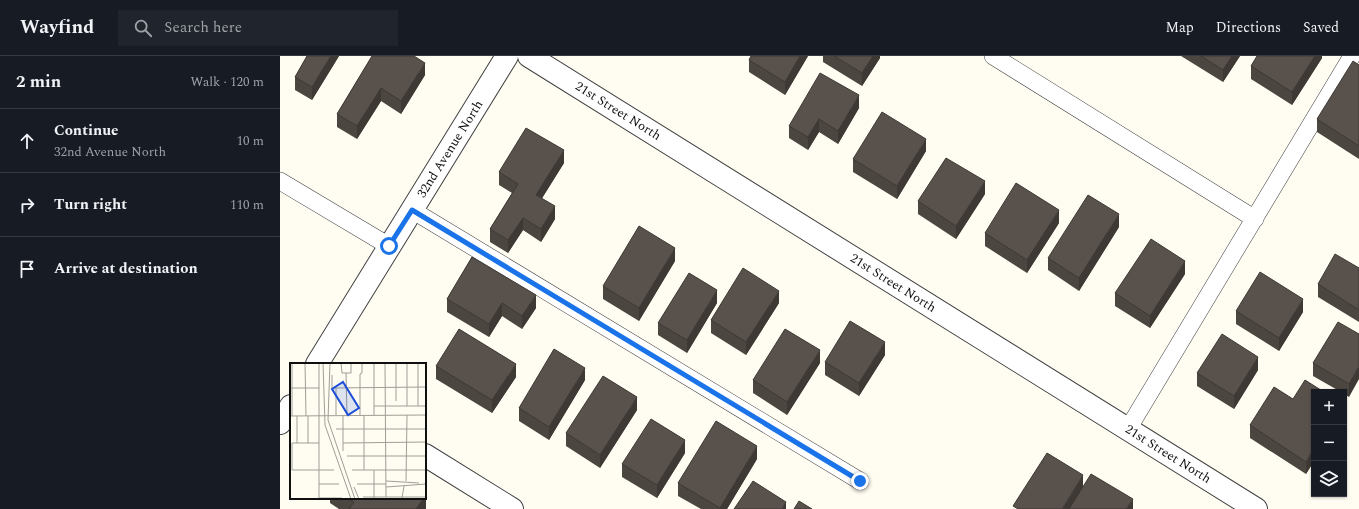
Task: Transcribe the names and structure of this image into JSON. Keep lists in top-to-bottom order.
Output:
{
  "streets": {
    "street": ["21st Street North", "32nd Avenue North"]
  },
  "page": {
    "header": "Wayfind",
    "search": "Search here",
    "nav": ["Map", "Directions", "Saved"],
    "heading": ["2 min", "Walk · 120 m"],
    "list": [
      ["Continue", "32nd Avenue North", "10 m"],
      ["Turn right", "110 m"],
      "Arrive at destination"
    ],
    "map_buttons": ["+", "−"]
  }
}
